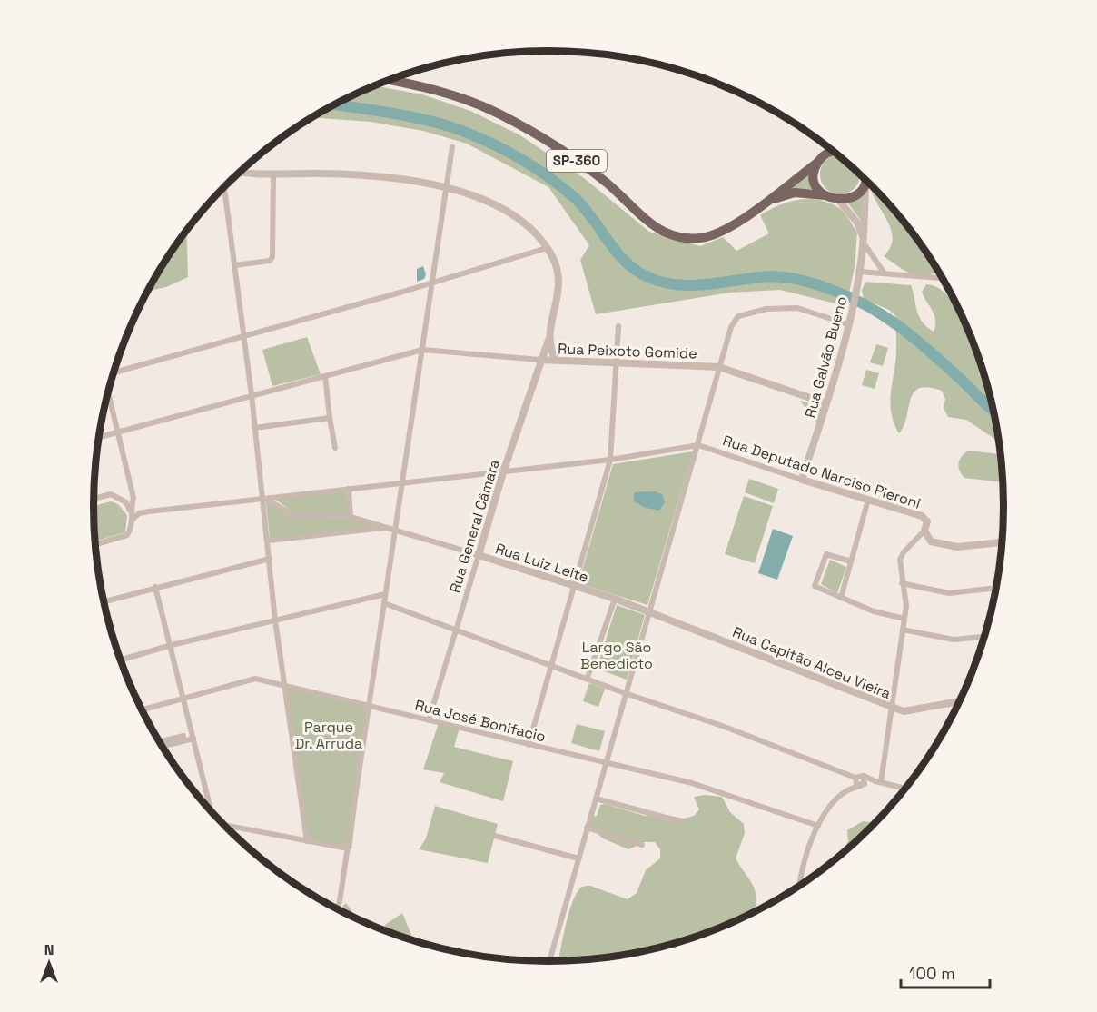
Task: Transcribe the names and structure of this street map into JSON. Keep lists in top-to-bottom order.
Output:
{
  "streets": {
    "main road": ["SP-360"],
    "street": [
      "Rua Peixoto Gomide",
      "Rua Galvão Bueno",
      "Rua Deputado Narciso Pieroni",
      "Rua General Câmara",
      "Rua Luiz Leite",
      "Rua Capitão Alceu Vieira",
      "Rua José Bonifacio"
    ]
  },
  "crossings": [
    ["Rua Peixoto Gomide", "Rua Galvão Bueno"],
    ["Rua Peixoto Gomide", "Rua General Câmara"],
    ["Rua Galvão Bueno", "Rua Deputado Narciso Pieroni"],
    ["Rua General Câmara", "Rua Luiz Leite"],
    ["Rua General Câmara", "Rua José Bonifacio"],
    ["Rua Luiz Leite", "Rua Capitão Alceu Vieira"]
  ],
  "parks": ["Largo São Benedicto", "Parque Dr. Arruda"],
  "scale_bar": "100 m",
  "north": "top"
}
